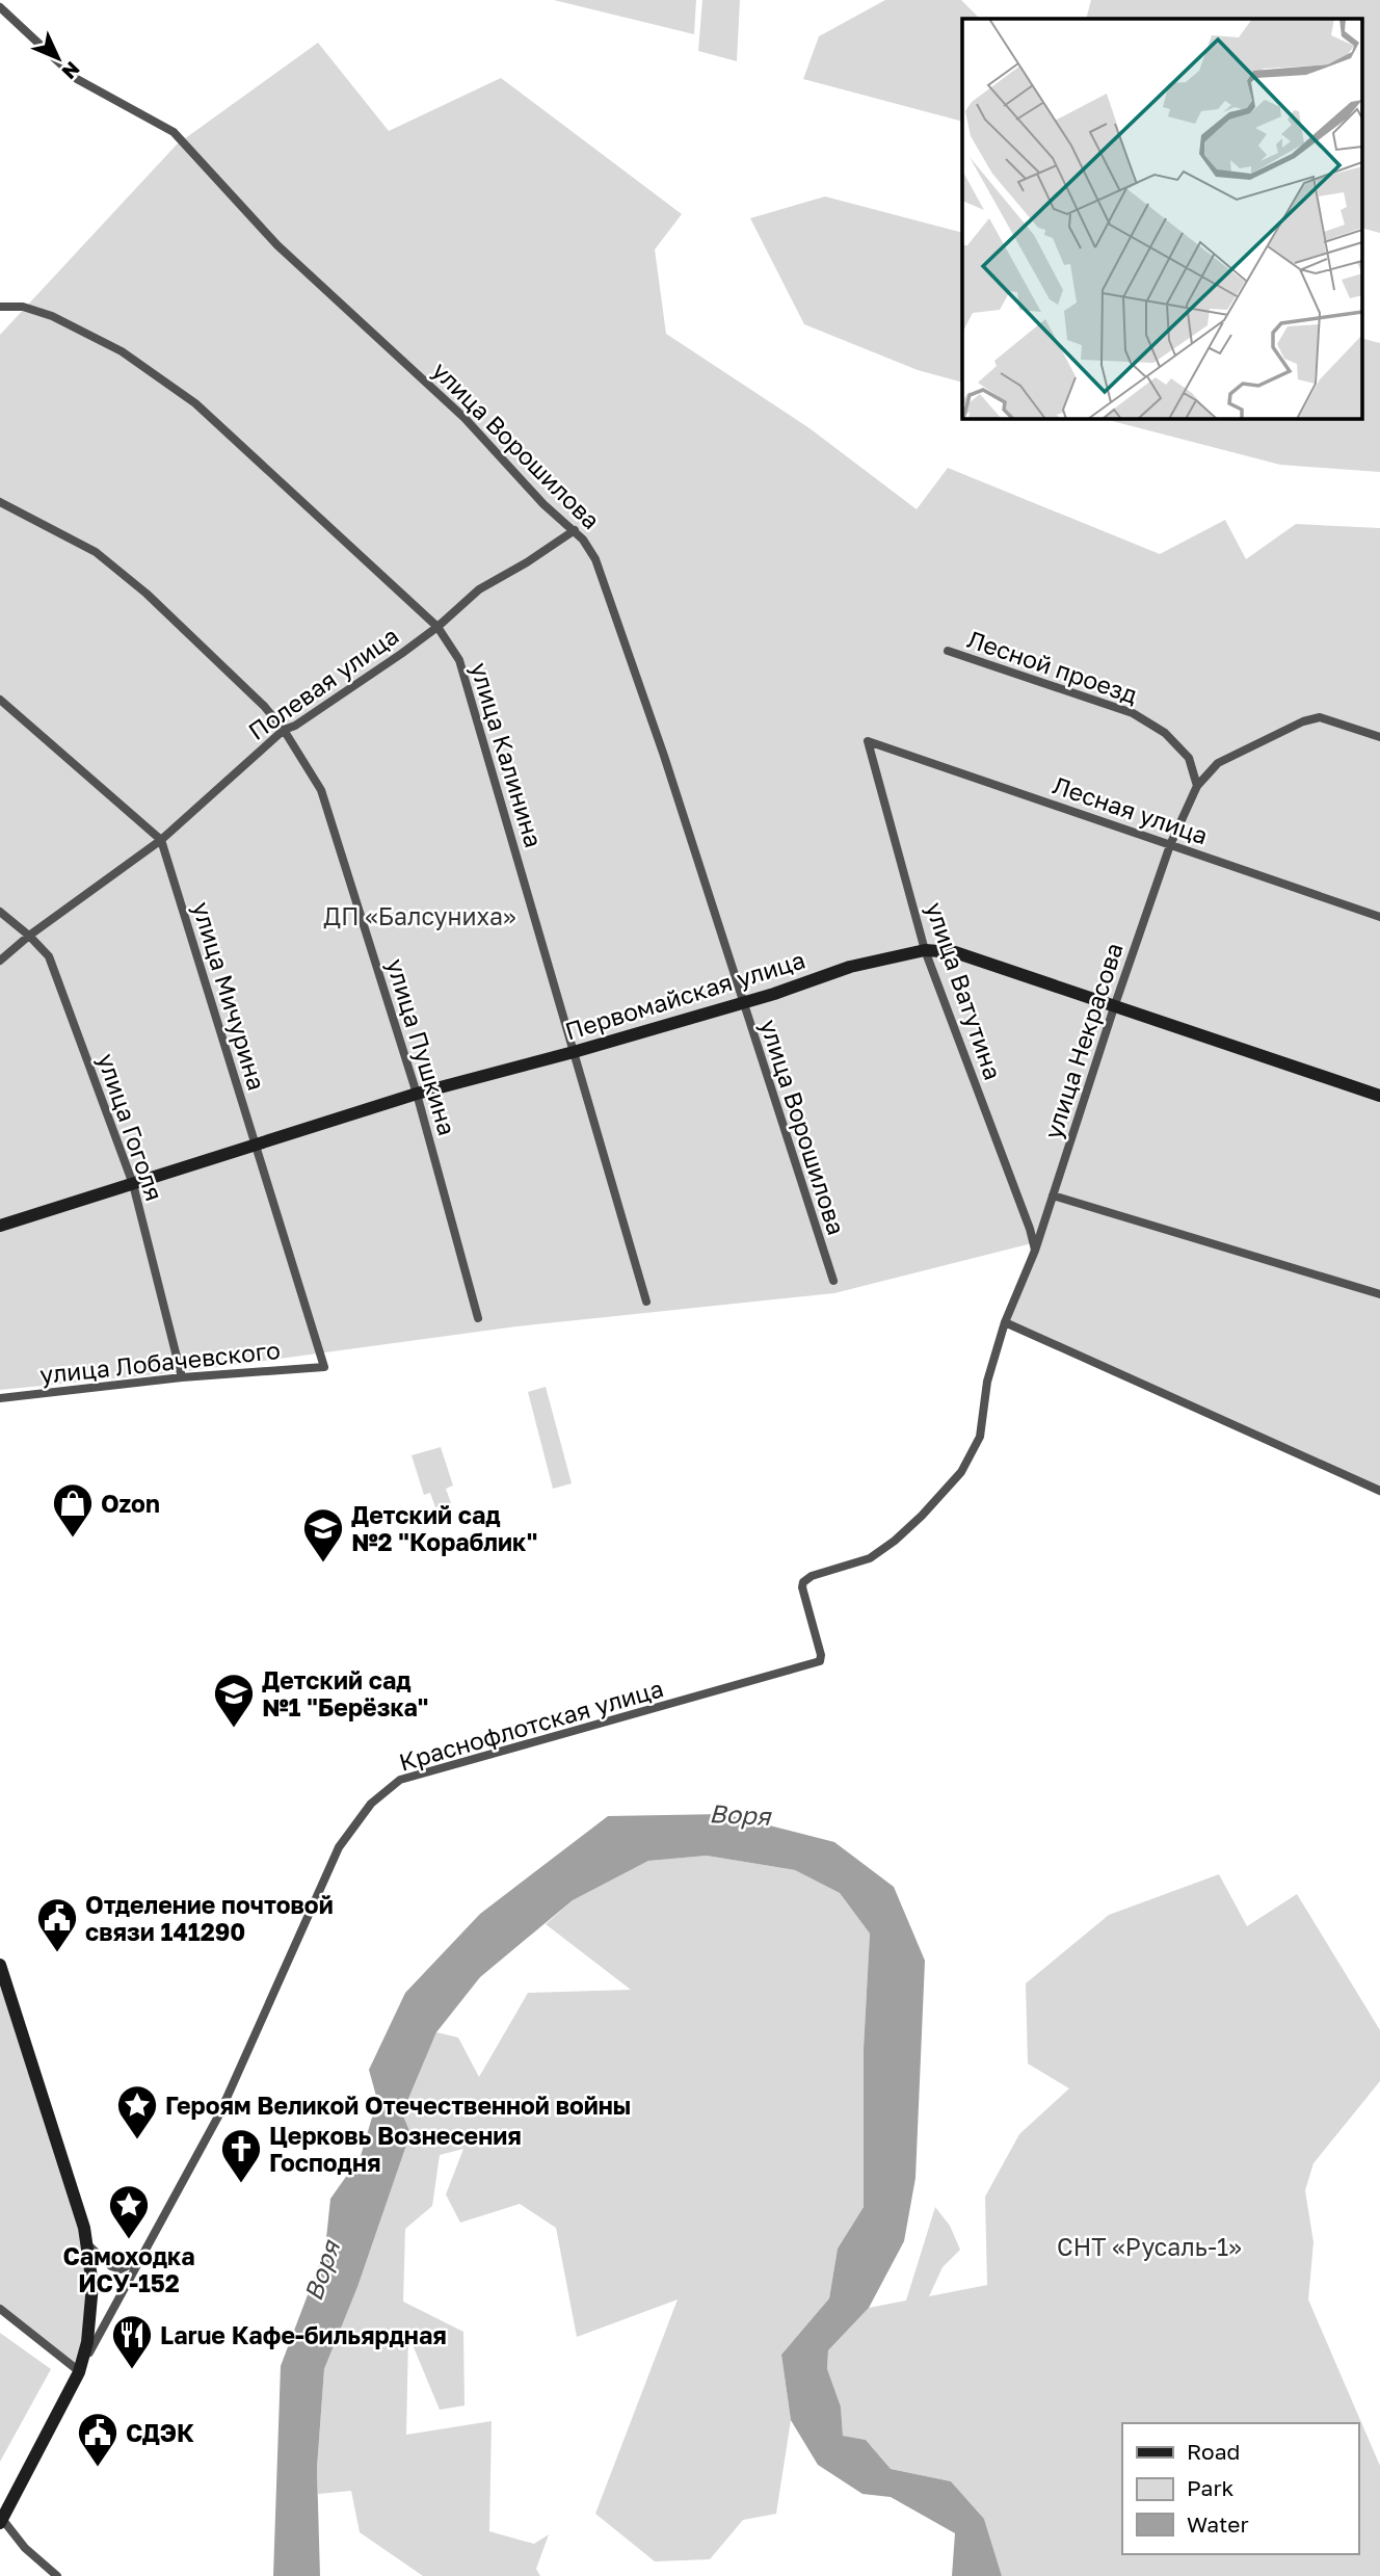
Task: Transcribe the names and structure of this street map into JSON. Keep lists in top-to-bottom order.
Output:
{
  "streets": {
    "street": [
      "улица Ворошилова",
      "Лесной проезд",
      "Полевая улица",
      "улица Калинина",
      "Лесная улица",
      "улица Ватутина",
      "Первомайская улица",
      "улица Мичурина",
      "улица Некрасова",
      "улица Пушкина",
      "улица Гоголя",
      "улица Лобачевского",
      "Краснофлотская улица"
    ]
  },
  "crossings": [
    ["улица Ворошилова", "Полевая улица"],
    ["улица Ворошилова", "Первомайская улица"],
    ["Лесной проезд", "улица Некрасова"],
    ["Полевая улица", "улица Калинина"],
    ["Полевая улица", "улица Мичурина"],
    ["Полевая улица", "улица Пушкина"],
    ["Полевая улица", "улица Гоголя"],
    ["улица Калинина", "Первомайская улица"],
    ["Лесная улица", "улица Ватутина"],
    ["Лесная улица", "улица Некрасова"],
    ["улица Ватутина", "Первомайская улица"],
    ["улица Ватутина", "улица Некрасова"],
    ["Первомайская улица", "улица Мичурина"],
    ["Первомайская улица", "улица Некрасова"],
    ["Первомайская улица", "улица Пушкина"],
    ["Первомайская улица", "улица Гоголя"],
    ["улица Мичурина", "улица Лобачевского"],
    ["улица Некрасова", "Краснофлотская улица"],
    ["улица Гоголя", "улица Лобачевского"]
  ],
  "water": ["Воря"],
  "parks": ["ДП «Балсуниха»", "СНТ «Русаль-1»"],
  "places": {
    "shop": ["Ozon"],
    "school or university": ["Детский сад №2 \"Кораблик\"", "Детский сад №1 \"Берёзка\""],
    "public building": ["Отделение почтовой связи 141290", "СДЭК"],
    "place": ["Героям Великой Отечественной войны", "Самоходка ИСУ-152"],
    "church": ["Церковь Вознесения Господня"],
    "restaurant": ["Larue Кафе-бильярдная"]
  },
  "legend": ["Road", "Park", "Water"],
  "north": "bottom right"
}
